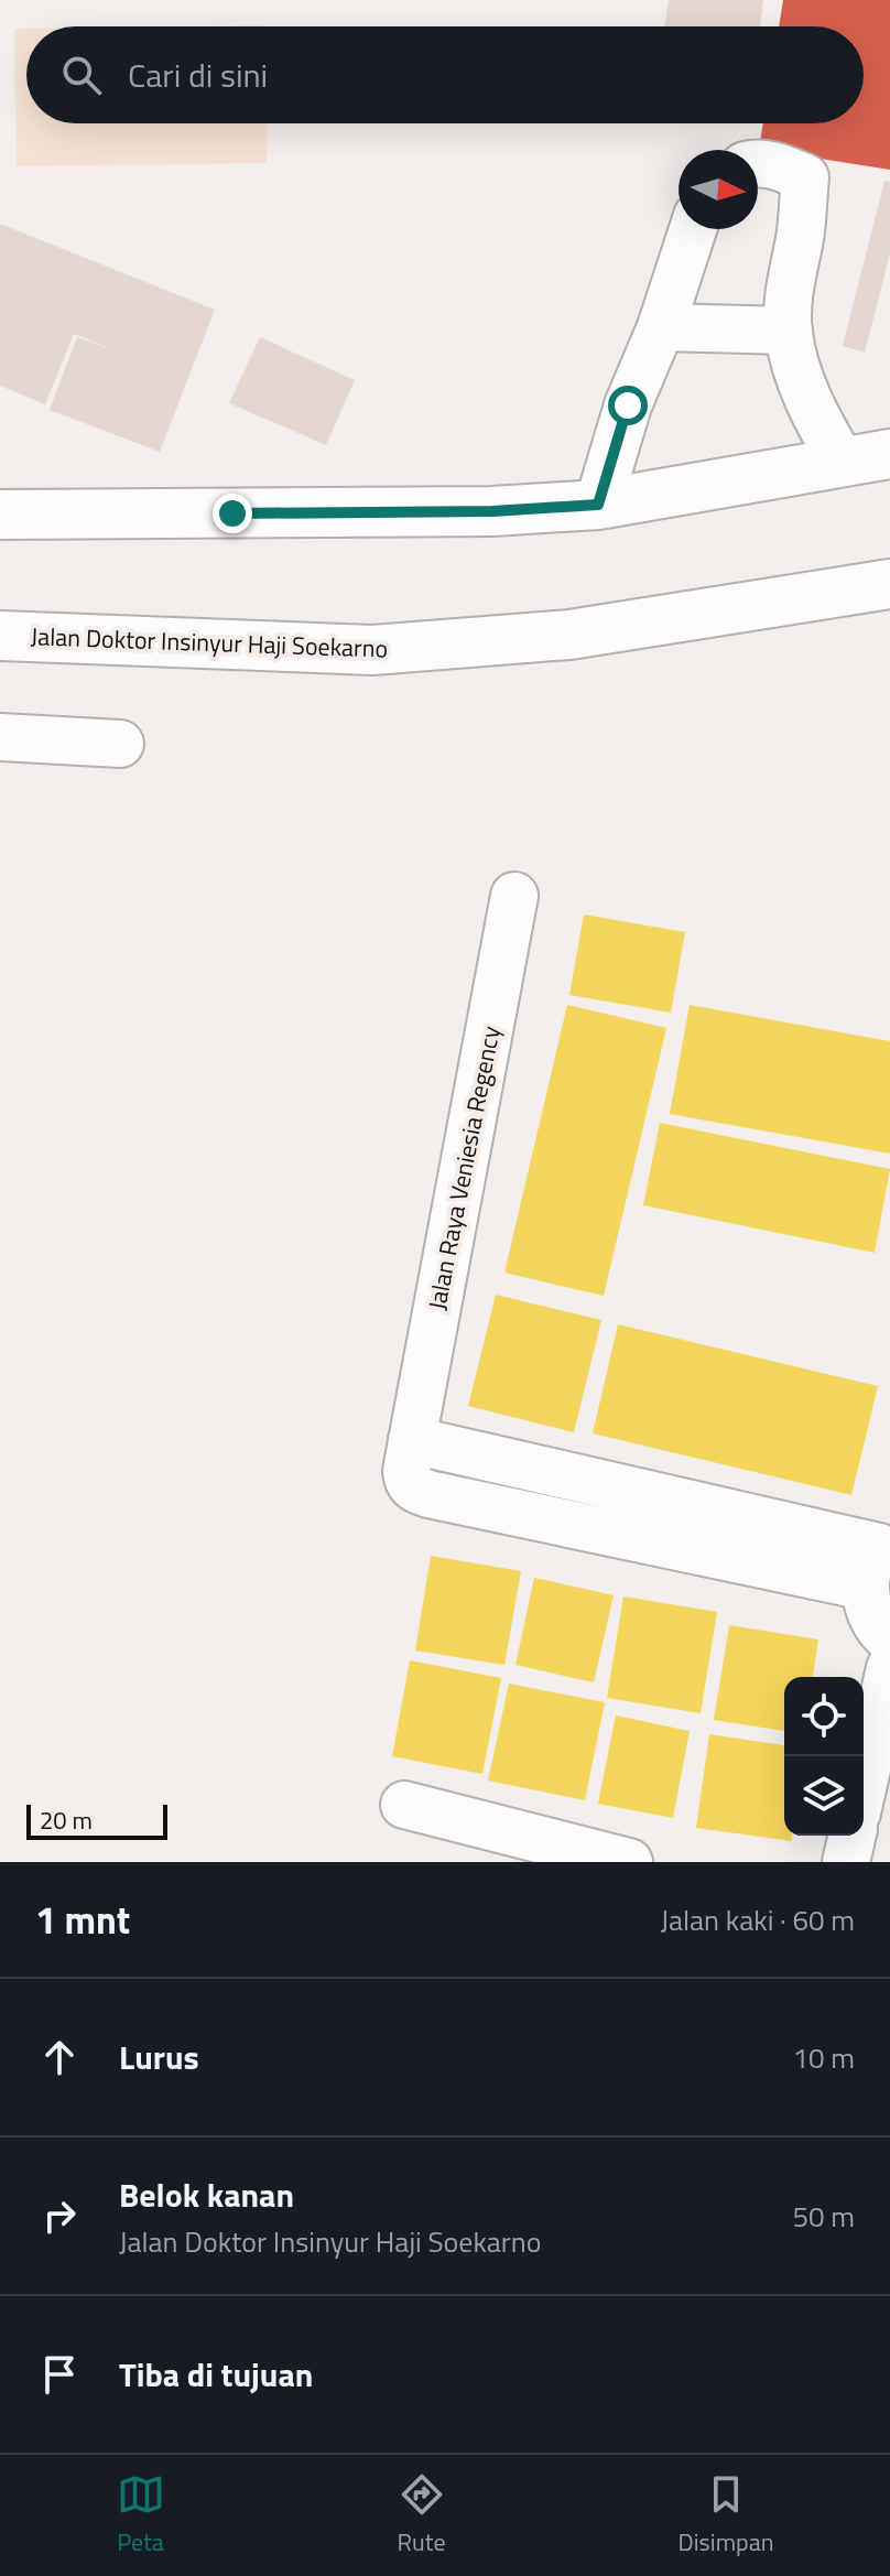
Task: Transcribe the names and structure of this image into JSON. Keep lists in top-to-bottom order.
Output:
{
  "streets": {
    "main road": ["Jalan Doktor Insinyur Haji Soekarno"],
    "street": ["Jalan Raya Veniesia Regency"]
  },
  "scale_bar": "20 m",
  "north": "right",
  "page": {
    "search": "Cari di sini",
    "scale": "20 m",
    "heading": ["1 mnt", "Jalan kaki · 60 m"],
    "list": [
      ["Lurus", "10 m"],
      ["Belok kanan", "Jalan Doktor Insinyur Haji Soekarno", "50 m"],
      "Tiba di tujuan"
    ],
    "nav": ["Peta", "Rute", "Disimpan"]
  }
}
